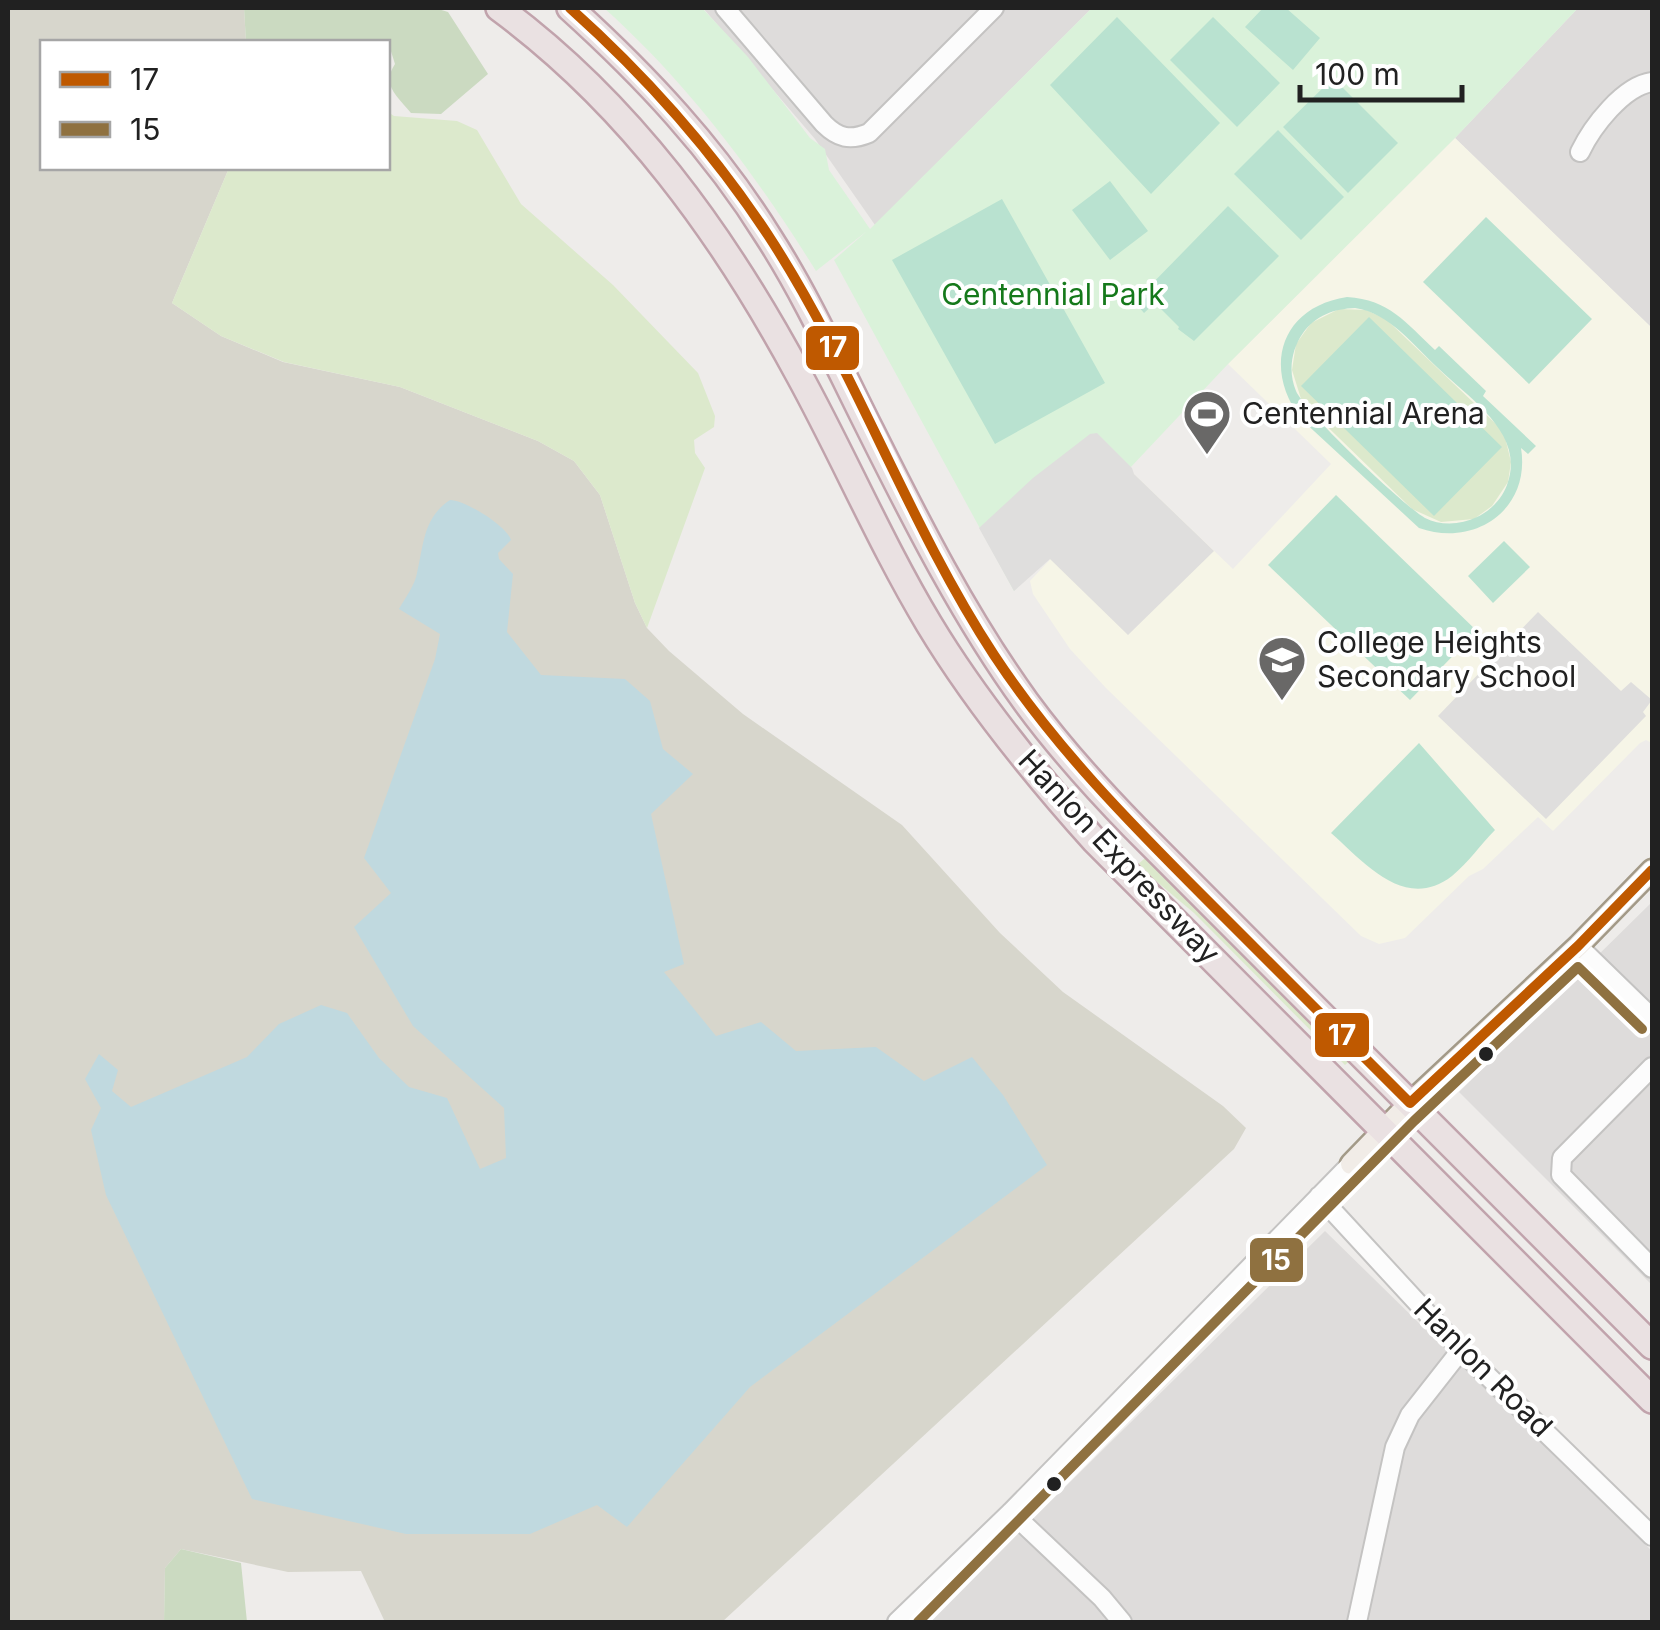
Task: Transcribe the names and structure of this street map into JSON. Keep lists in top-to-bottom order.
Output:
{
  "streets": {
    "highway": ["Hanlon Expressway"],
    "street": ["Hanlon Road"]
  },
  "parks": ["Centennial Park"],
  "places": {
    "sports": ["Centennial Arena"],
    "school or university": ["College Heights Secondary School"]
  },
  "lines": ["transit line 17", "transit line 15"],
  "legend": ["17", "15"],
  "scale_bar": "100 m"
}
